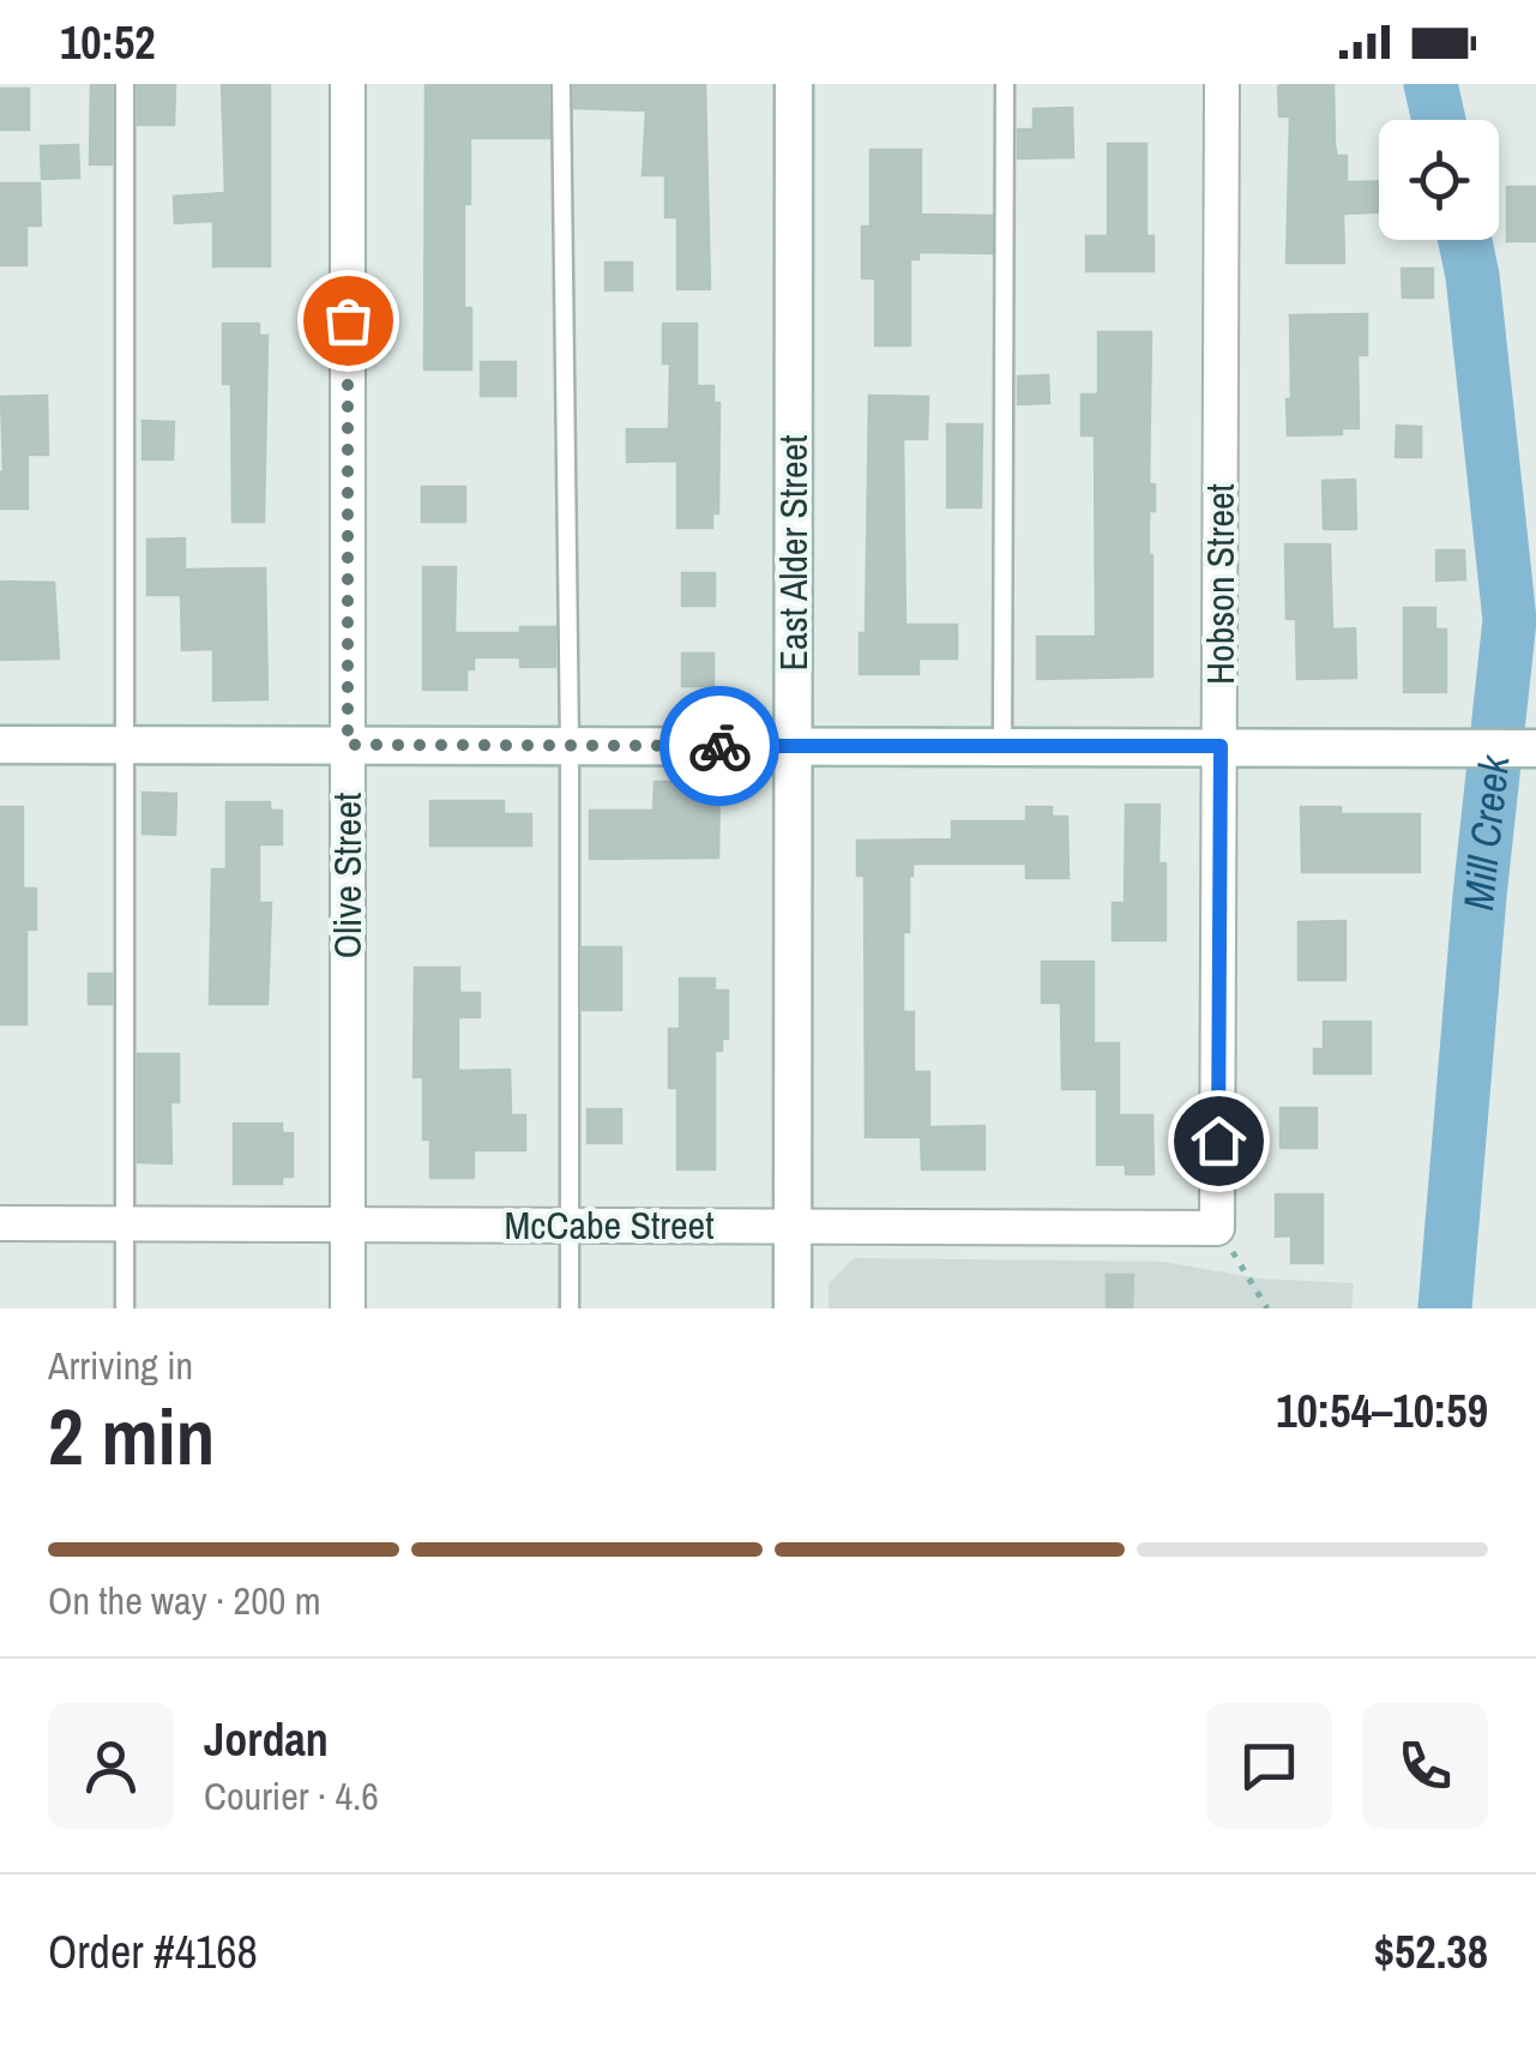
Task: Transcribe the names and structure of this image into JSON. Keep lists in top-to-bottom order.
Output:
{
  "streets": {
    "main road": ["East Alder Street"],
    "street": ["Hobson Street", "Olive Street", "McCabe Street"]
  },
  "crossings": [
    ["East Alder Street", "McCabe Street"],
    ["Hobson Street", "McCabe Street"],
    ["Olive Street", "McCabe Street"]
  ],
  "water": ["Mill Creek"],
  "page": {
    "status": "10:52",
    "heading": ["2 min", "Arriving in", "10:54–10:59"],
    "panel": [
      "Jordan",
      "Courier · 4.6",
      "Order #4168",
      "$52.38"
    ],
    "bar": "On the way · 200 m"
  }
}
